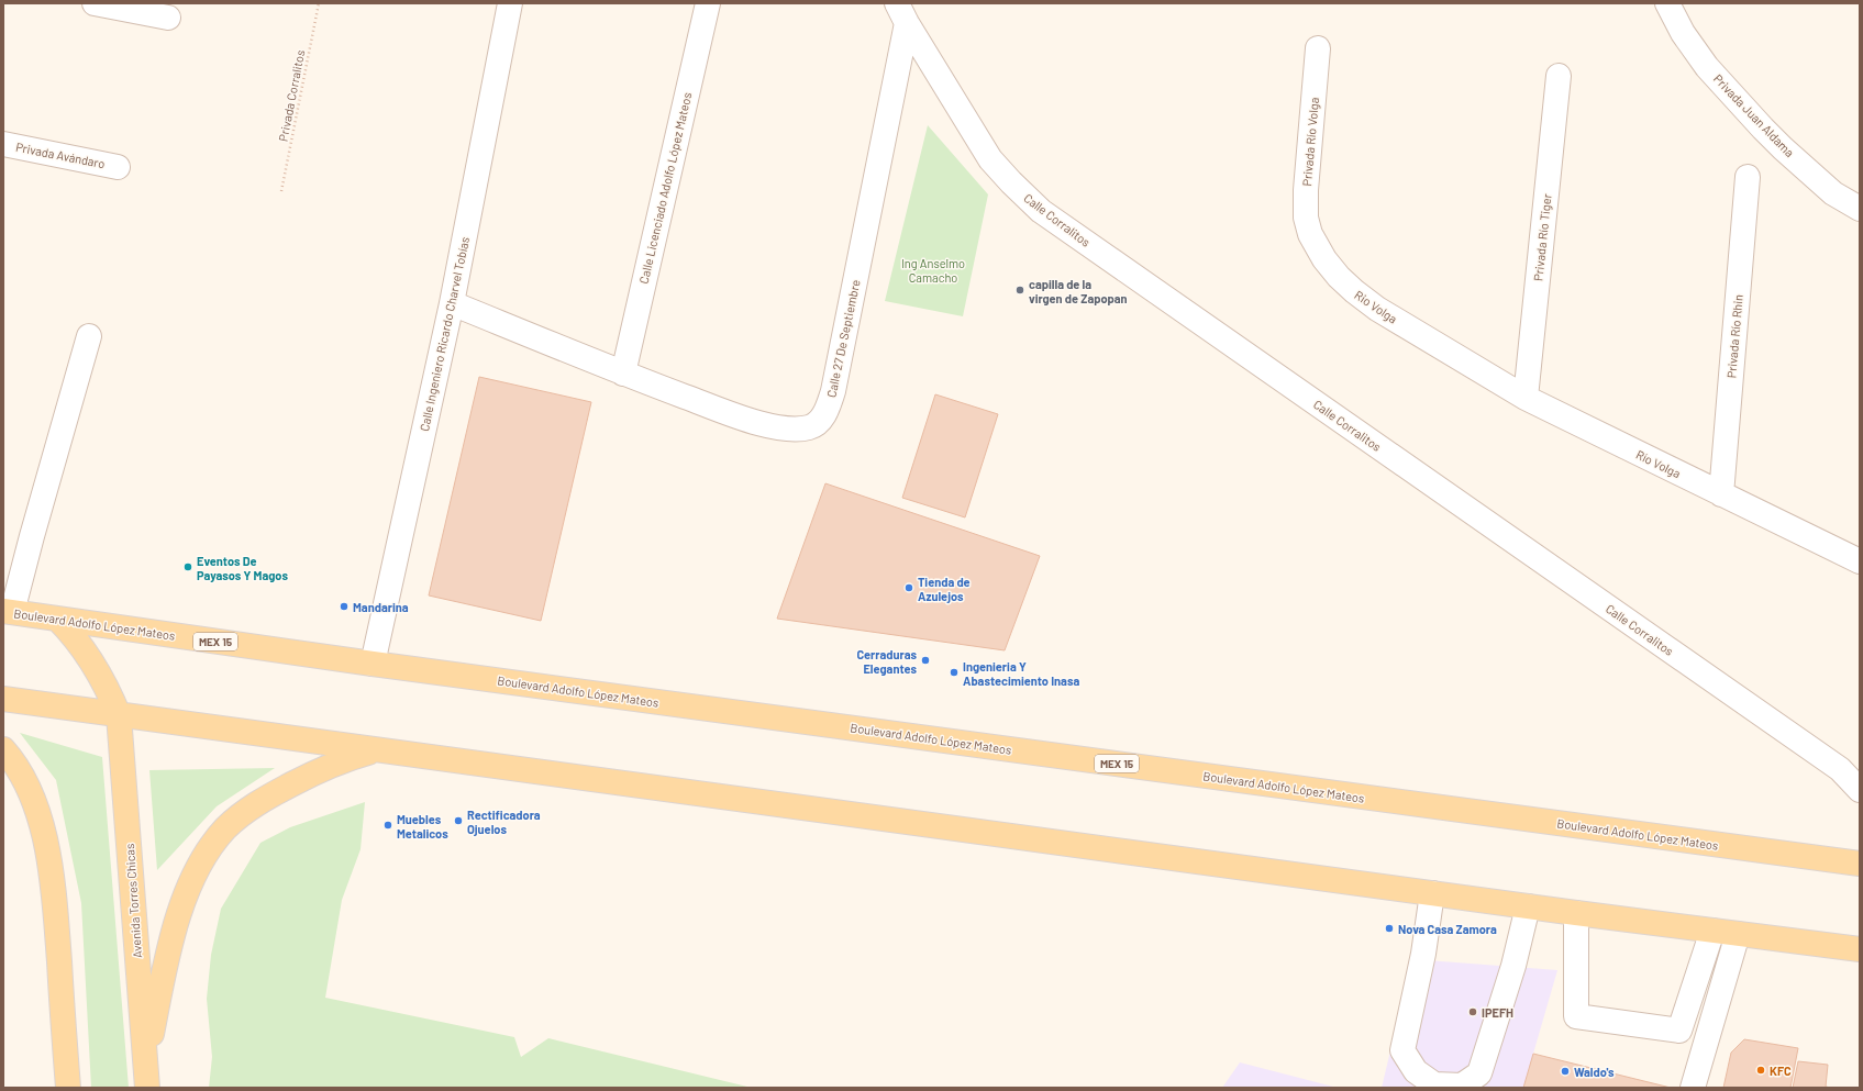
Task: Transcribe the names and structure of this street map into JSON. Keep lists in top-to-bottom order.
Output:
{
  "streets": {
    "main road": ["Boulevard Adolfo López Mateos", "MEX 15", "Avenida Torres Chicas"],
    "street": [
      "Privada Juan Aldama",
      "Privada Río Volga",
      "Privada Avándaro",
      "Calle Licenciado Adolfo López Mateos",
      "Calle Corralitos",
      "Privada Río Tiger",
      "Rio Volga",
      "Calle Ingeniero Ricardo Charvel Tobías",
      "Privada Río Rhin",
      "Calle 27 De Septiembre",
      "Río Volga"
    ],
    "path": ["Privada Corralitos"]
  },
  "crossings": [
    ["Privada Río Volga", "Rio Volga"],
    ["Calle Licenciado Adolfo López Mateos", "Calle 27 De Septiembre"],
    ["Calle Corralitos", "Calle 27 De Septiembre"],
    ["Privada Río Tiger", "Río Volga"],
    ["Rio Volga", "Río Volga"],
    ["Calle Ingeniero Ricardo Charvel Tobías", "Calle 27 De Septiembre"],
    ["Calle Ingeniero Ricardo Charvel Tobías", "Boulevard Adolfo López Mateos"],
    ["Privada Río Rhin", "Río Volga"],
    ["Boulevard Adolfo López Mateos", "Avenida Torres Chicas"]
  ],
  "parks": ["Ing Anselmo Camacho"],
  "places": [
    "capilla de la virgen de Zapopan",
    "Eventos De Payasos Y Magos",
    "Tienda de Azulejos",
    "Mandarina",
    "Cerraduras Elegantes",
    "Ingenieria Y Abastecimiento Inasa",
    "Rectificadora Ojuelos",
    "Muebles Metalicos",
    "Nova Casa Zamora",
    "IPEFH",
    "KFC",
    "Waldo's"
  ]
}
